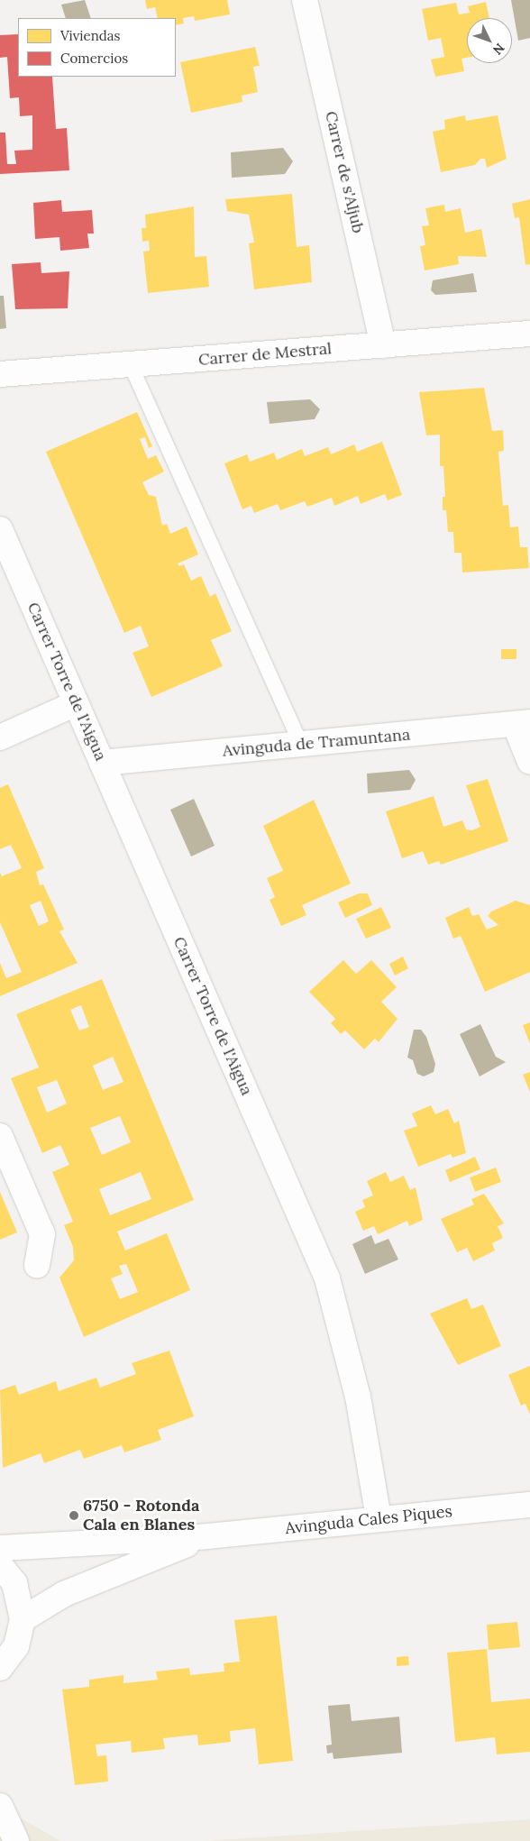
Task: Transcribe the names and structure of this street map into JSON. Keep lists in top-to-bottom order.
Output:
{
  "streets": {
    "street": [
      "Carrer de s'Aljub",
      "Carrer de Mestral",
      "Carrer Torre de l'Aigua",
      "Avinguda de Tramuntana",
      "Avinguda Cales Piques"
    ]
  },
  "crossings": [
    ["Carrer de s'Aljub", "Carrer de Mestral"],
    ["Carrer Torre de l'Aigua", "Avinguda de Tramuntana"],
    ["Carrer Torre de l'Aigua", "Avinguda Cales Piques"]
  ],
  "places": ["6750 - Rotonda Cala en Blanes"],
  "legend": ["Viviendas", "Comercios"],
  "north": "bottom right"
}
